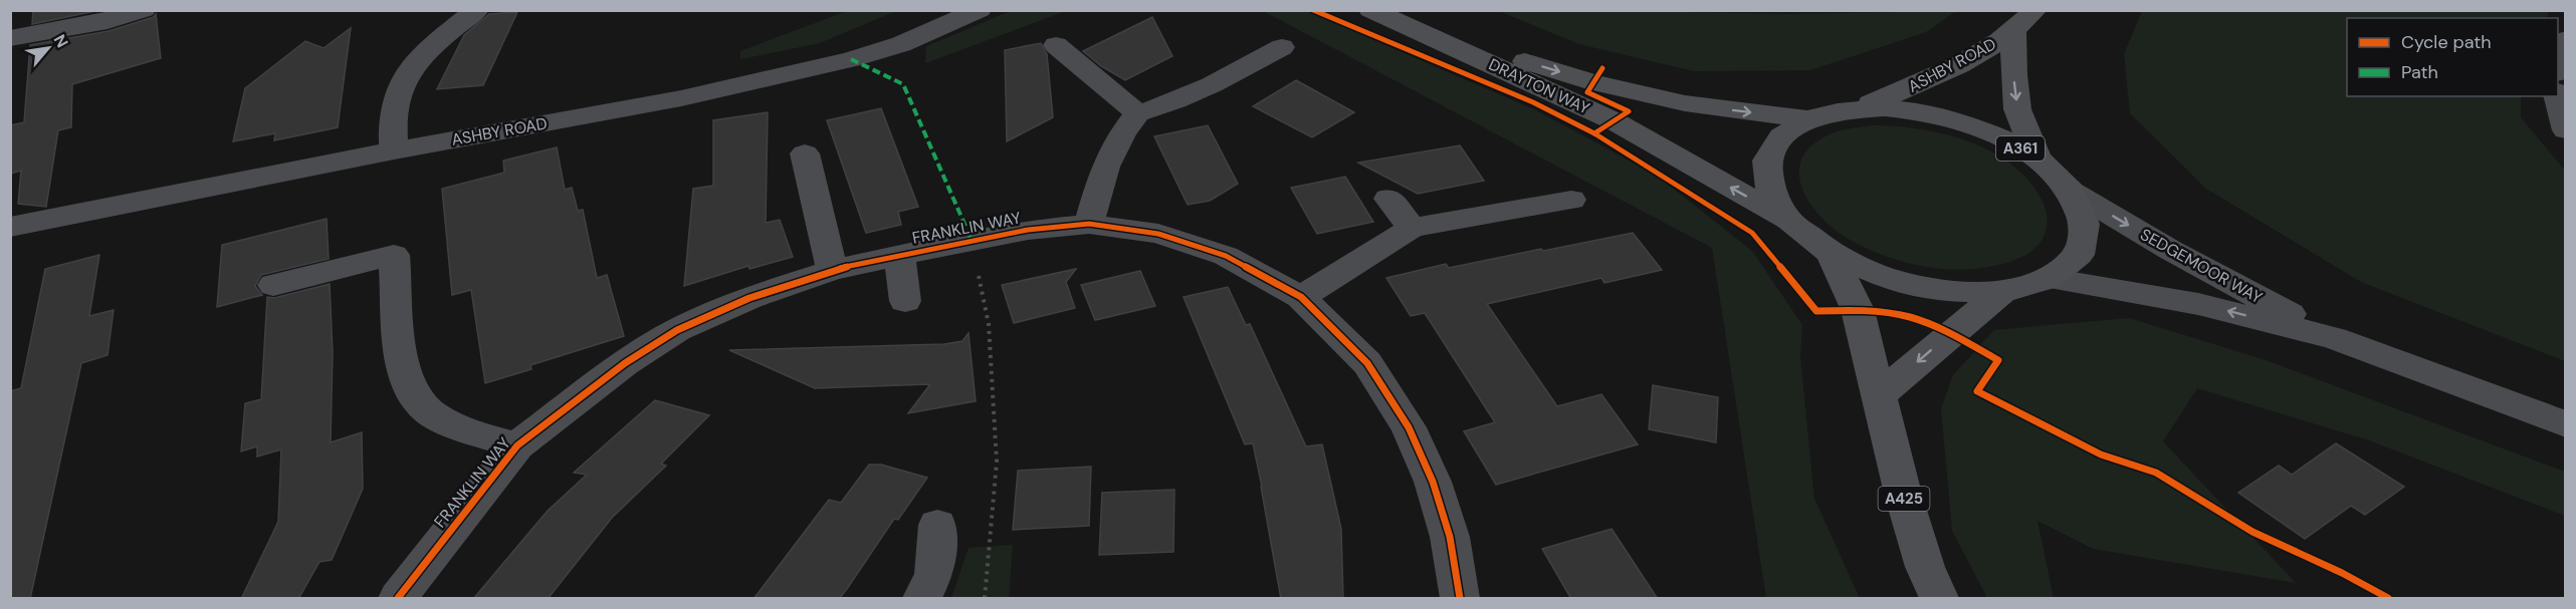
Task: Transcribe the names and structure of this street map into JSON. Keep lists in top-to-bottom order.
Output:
{
  "streets": {
    "main road": [
      "ASHBY ROAD",
      "DRAYTON WAY",
      "A361",
      "A425"
    ],
    "street": ["FRANKLIN WAY", "SEDGEMOOR WAY"]
  },
  "crossings": [
    ["ASHBY ROAD", "A361"],
    ["DRAYTON WAY", "A361"],
    ["A361", "SEDGEMOOR WAY"],
    ["A361", "A425"]
  ],
  "legend": ["Cycle path", "Path"],
  "north": "top right"
}
